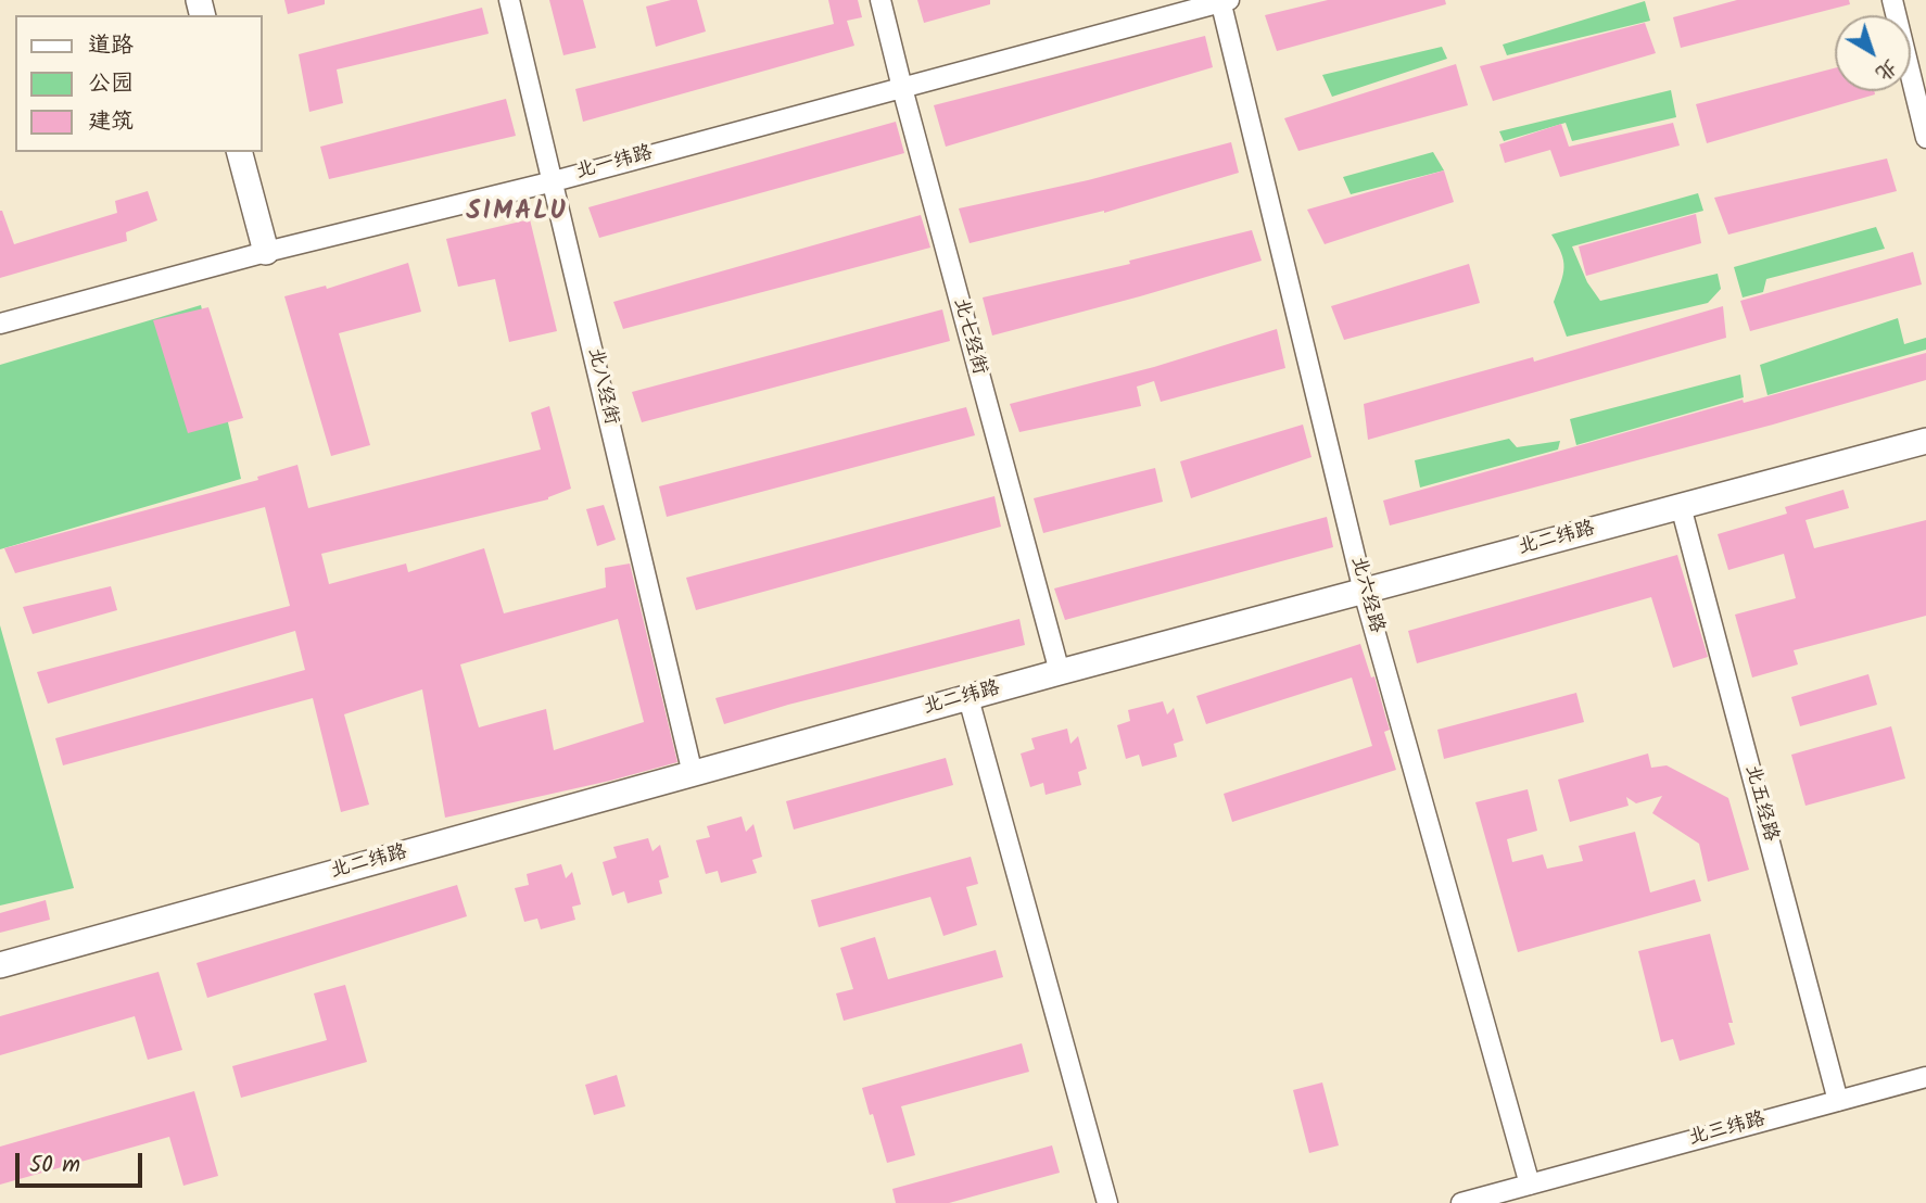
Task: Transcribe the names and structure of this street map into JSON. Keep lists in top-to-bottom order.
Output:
{
  "streets": {
    "street": [
      "北一纬路",
      "北七经街",
      "北八经街",
      "北二纬路",
      "北六经路",
      "北五经路",
      "北三纬路"
    ]
  },
  "crossings": [
    ["北一纬路", "北七经街"],
    ["北一纬路", "北八经街"],
    ["北一纬路", "北六经路"],
    ["北七经街", "北二纬路"],
    ["北八经街", "北二纬路"],
    ["北二纬路", "北六经路"],
    ["北二纬路", "北五经路"],
    ["北六经路", "北三纬路"],
    ["北五经路", "北三纬路"]
  ],
  "districts": ["SIMALU"],
  "legend": ["道路", "公园", "建筑"],
  "scale_bar": "50 m",
  "north": "bottom right"
}
